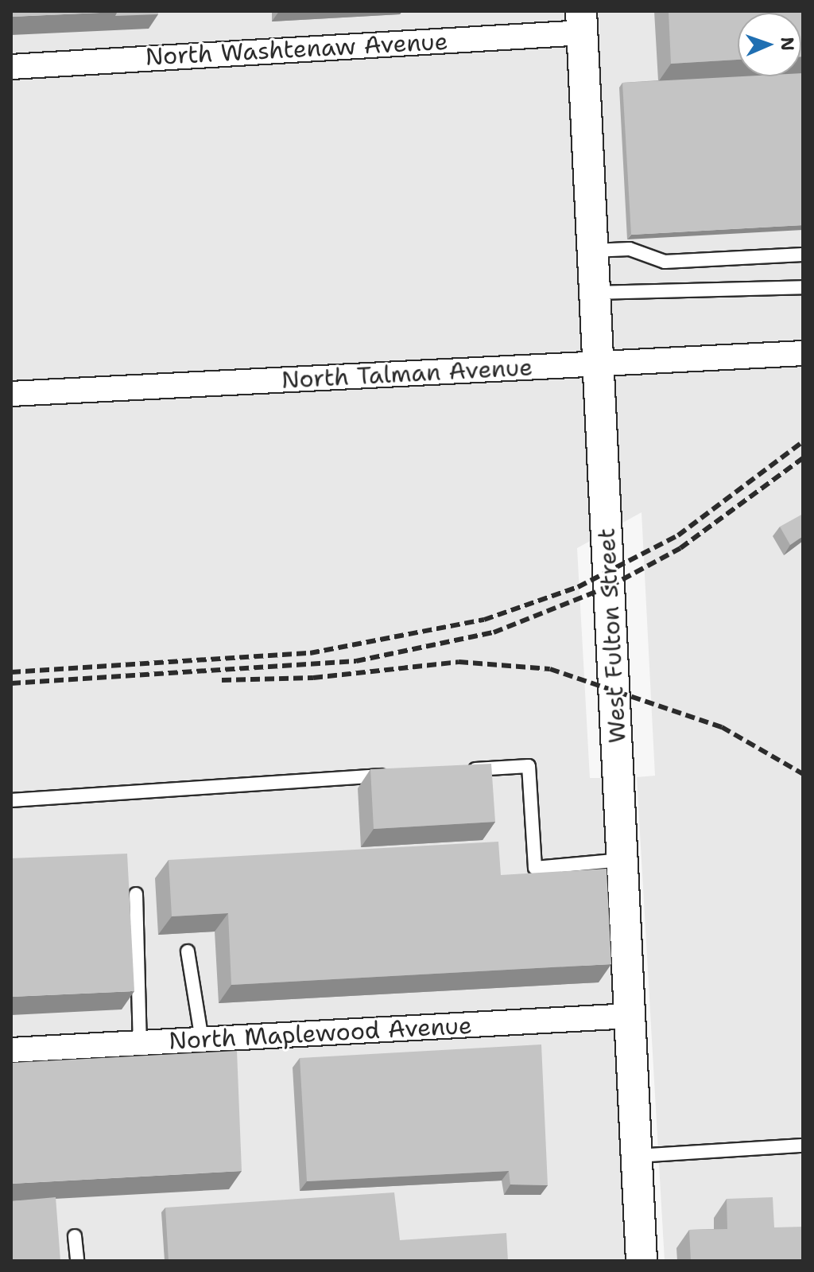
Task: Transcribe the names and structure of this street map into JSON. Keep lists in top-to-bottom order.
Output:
{
  "streets": {
    "street": [
      "North Washtenaw Avenue",
      "North Talman Avenue",
      "West Fulton Street",
      "North Maplewood Avenue"
    ]
  },
  "crossings": [
    ["North Washtenaw Avenue", "West Fulton Street"],
    ["North Talman Avenue", "West Fulton Street"],
    ["West Fulton Street", "North Maplewood Avenue"]
  ],
  "north": "right"
}
